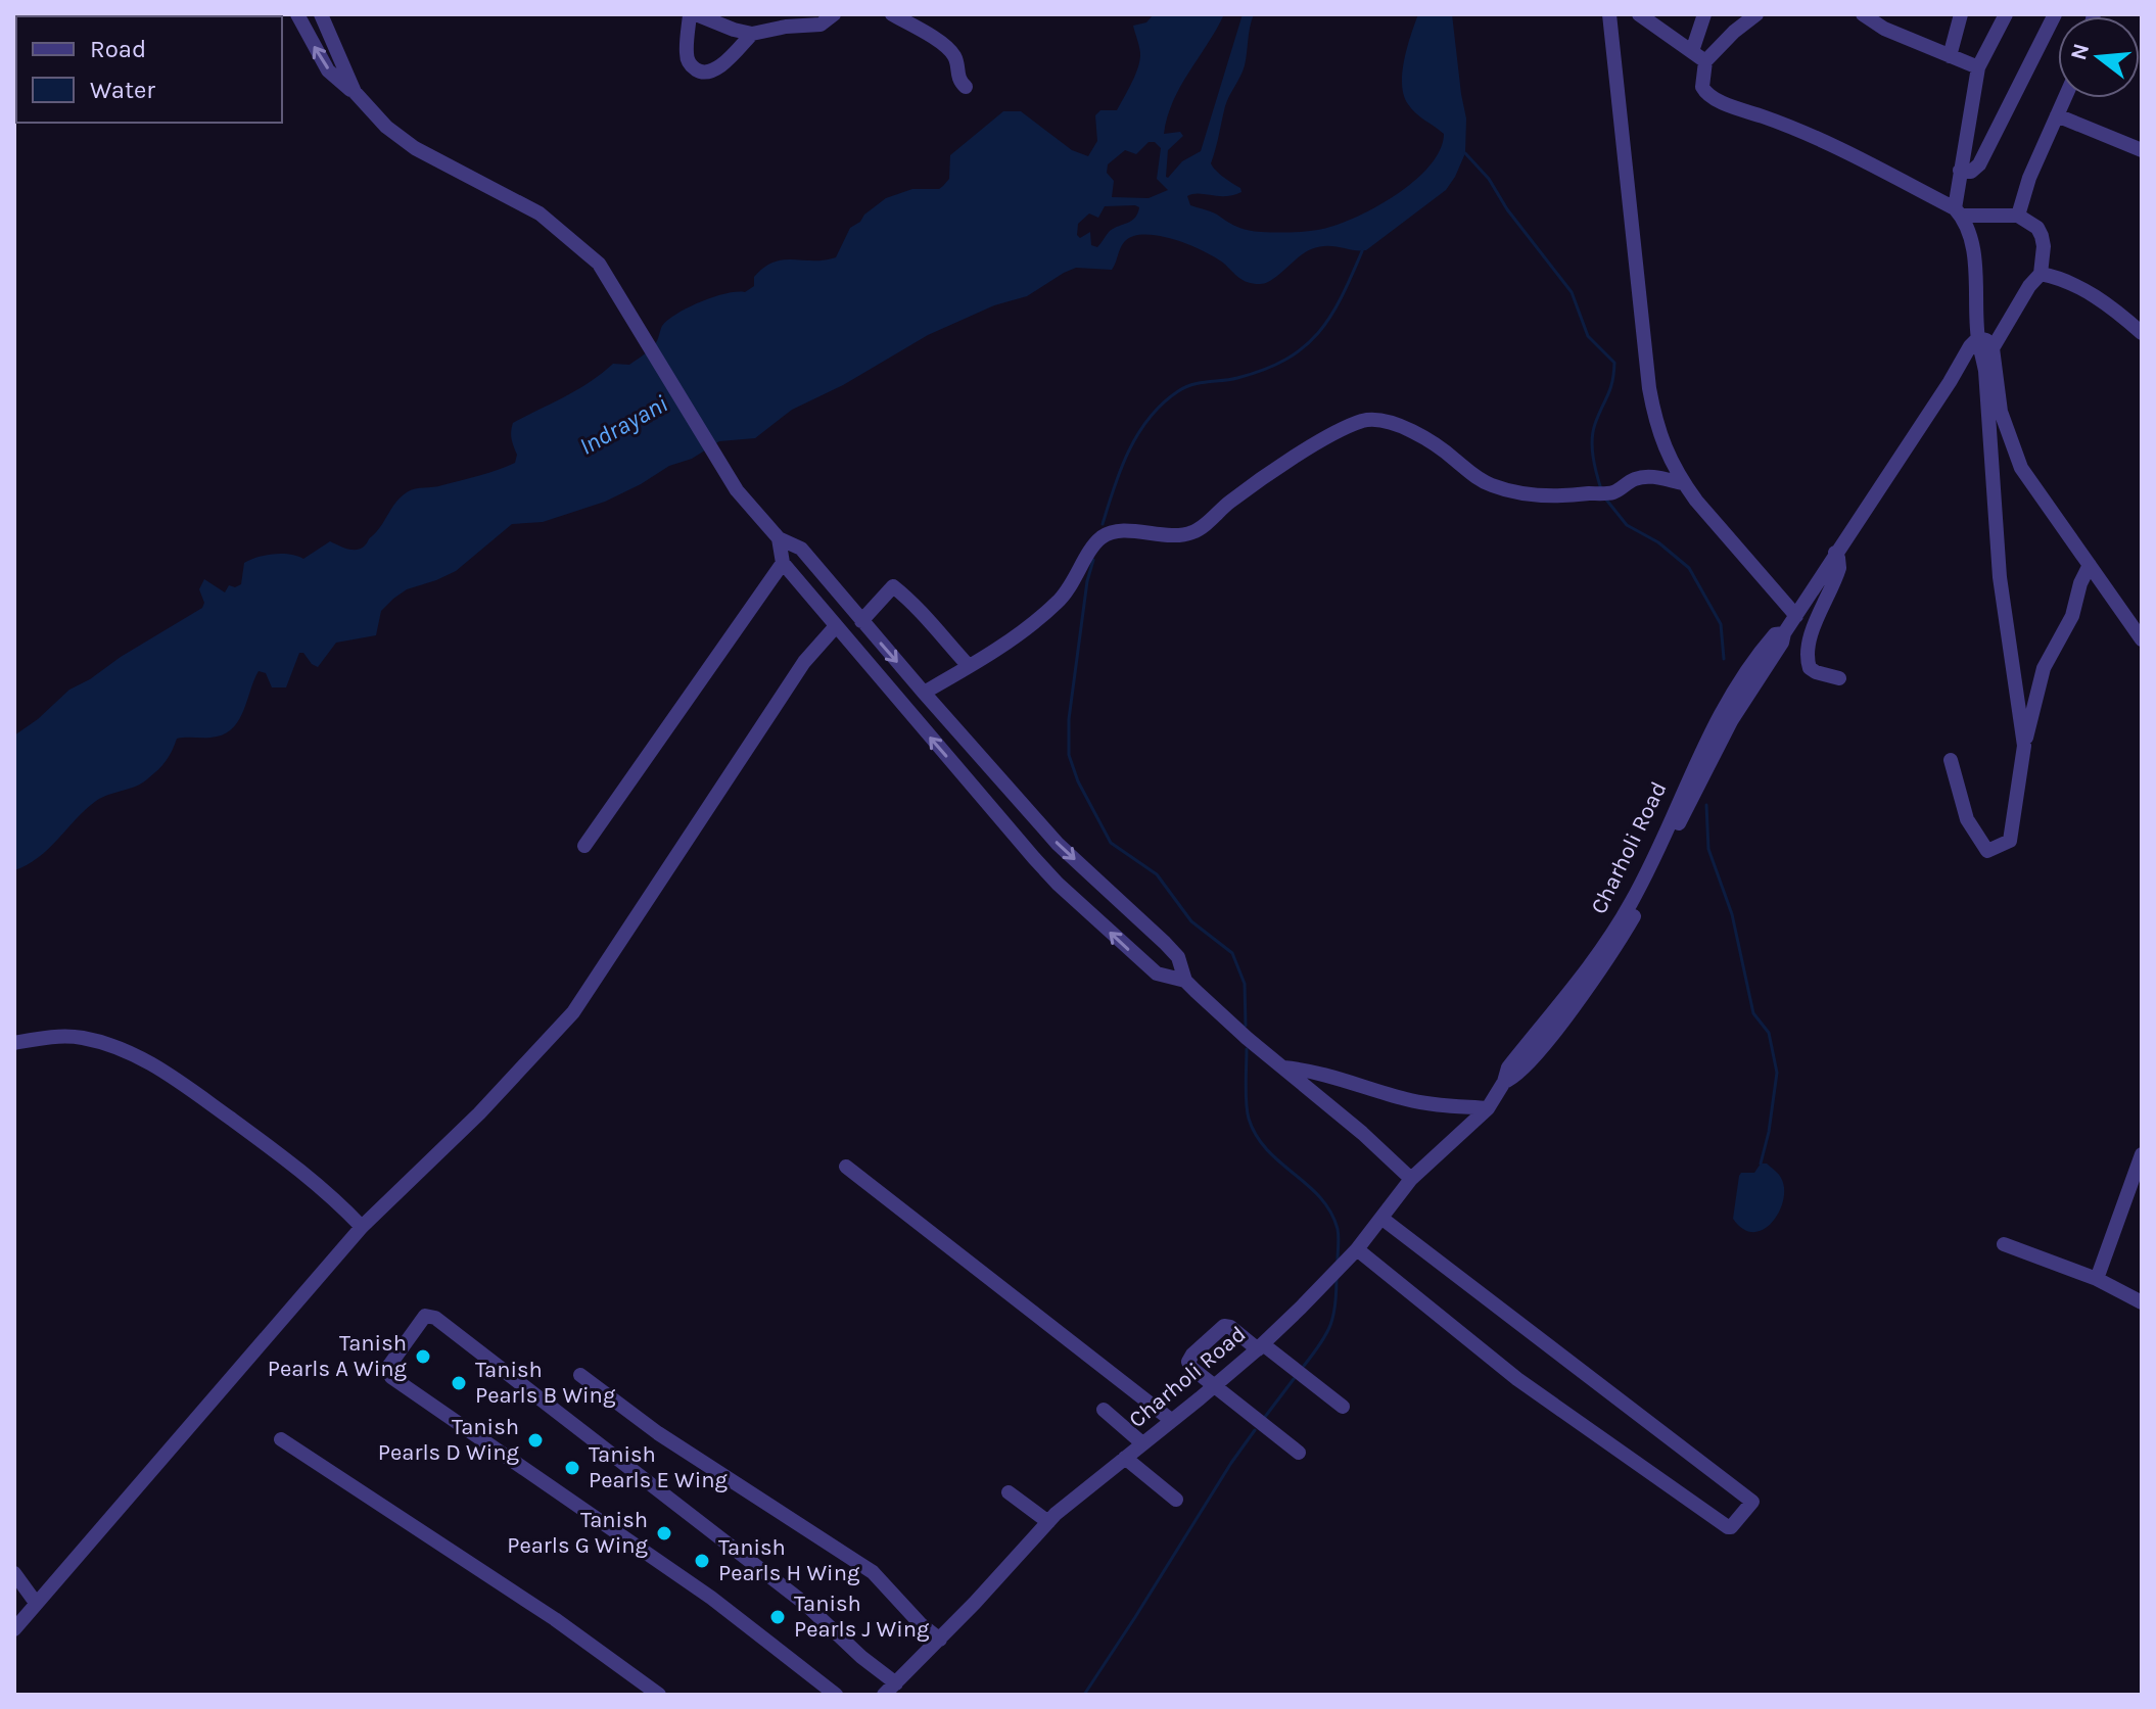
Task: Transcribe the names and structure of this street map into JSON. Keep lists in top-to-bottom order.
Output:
{
  "streets": {
    "street": ["Charholi Road"]
  },
  "water": ["Indrayani"],
  "places": [
    "Tanish Pearls A Wing",
    "Tanish Pearls B Wing",
    "Tanish Pearls D Wing",
    "Tanish Pearls E Wing",
    "Tanish Pearls G Wing",
    "Tanish Pearls H Wing",
    "Tanish Pearls J Wing"
  ],
  "legend": ["Road", "Water"],
  "north": "left"
}
